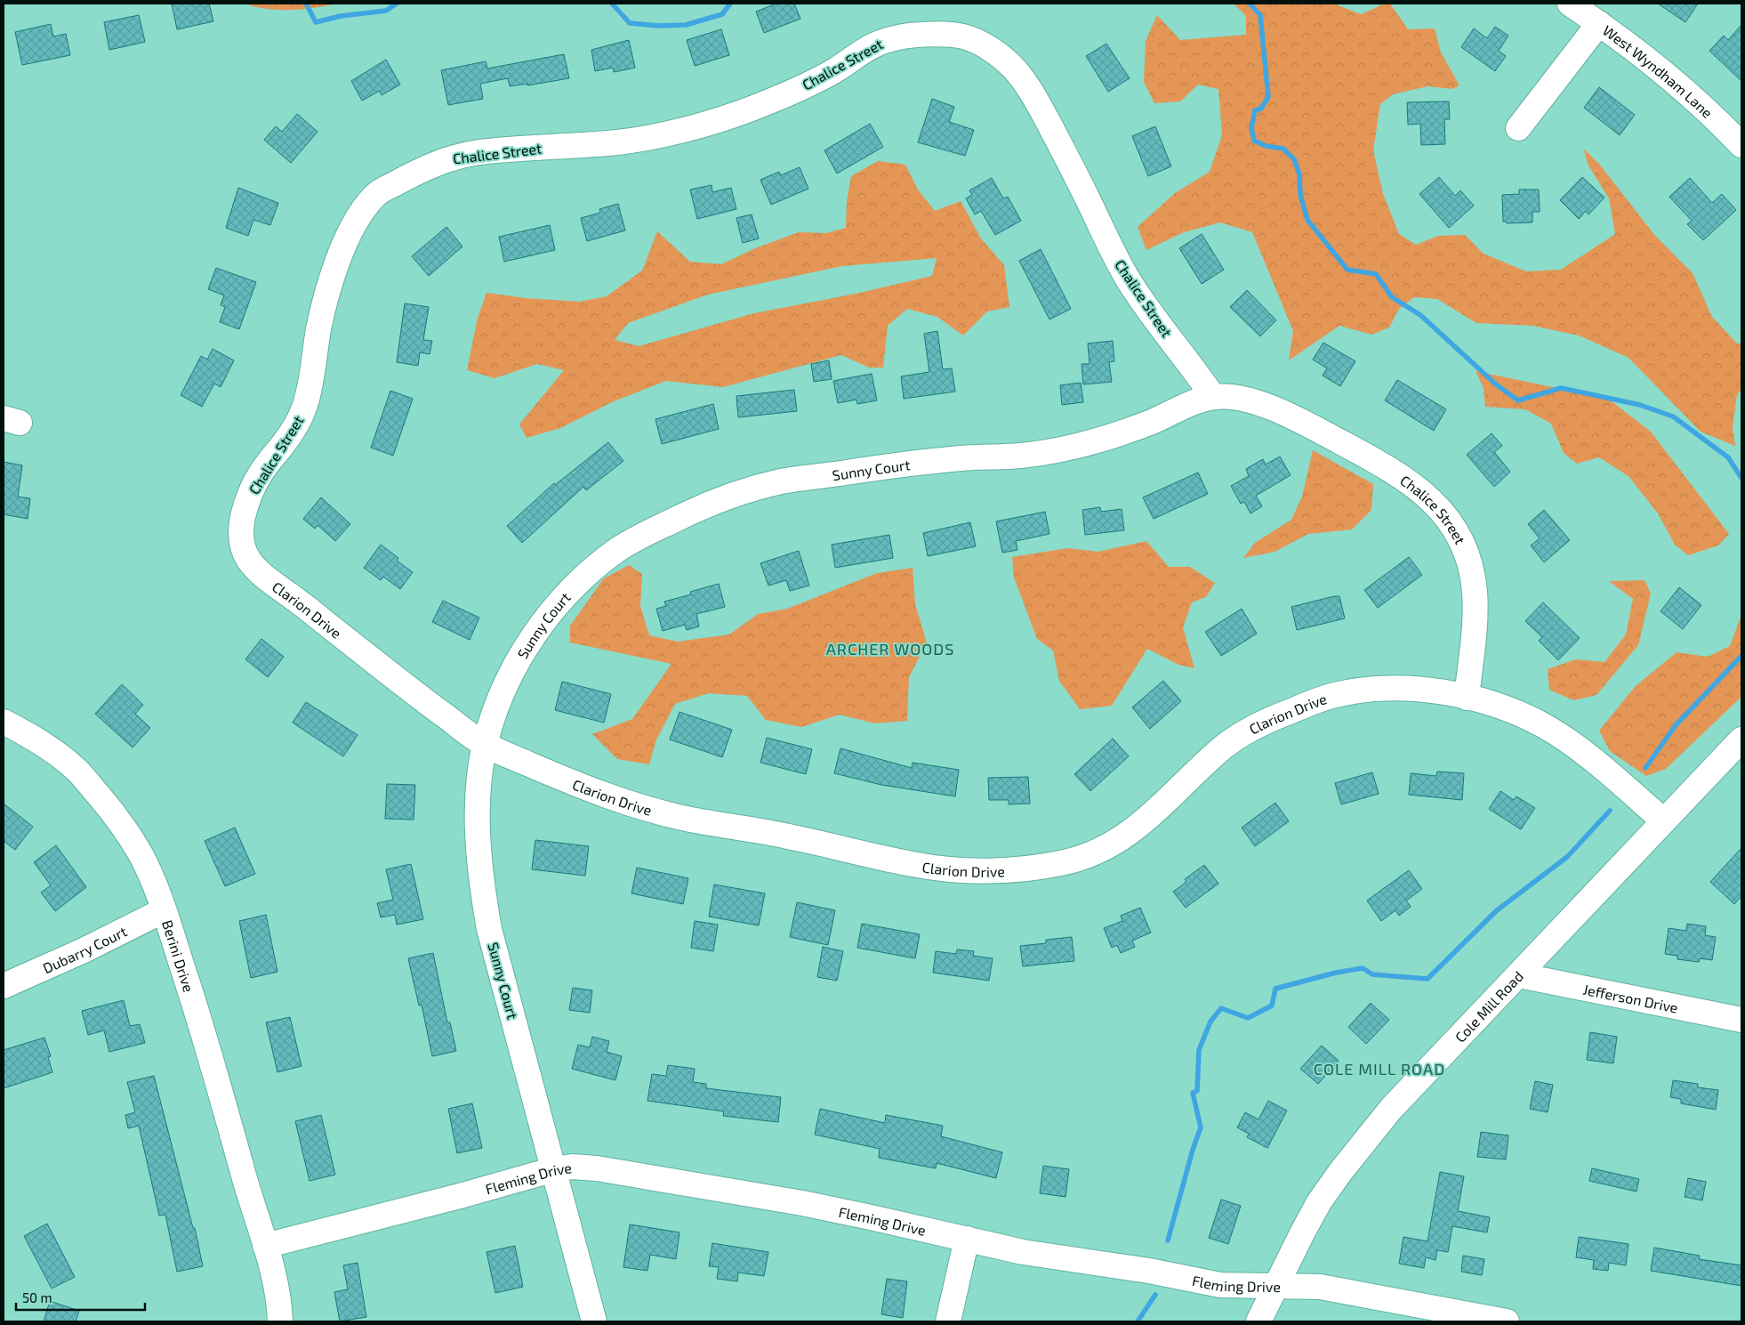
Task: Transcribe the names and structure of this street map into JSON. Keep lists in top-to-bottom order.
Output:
{
  "streets": {
    "street": [
      "Chalice Street",
      "West Wyndham Lane",
      "Sunny Court",
      "Clarion Drive",
      "Dubarry Court",
      "Berini Drive",
      "Jefferson Drive",
      "Cole Mill Road",
      "Fleming Drive"
    ]
  },
  "crossings": [
    ["Chalice Street", "Sunny Court"],
    ["Chalice Street", "Clarion Drive"],
    ["Sunny Court", "Clarion Drive"],
    ["Sunny Court", "Fleming Drive"],
    ["Clarion Drive", "Cole Mill Road"],
    ["Dubarry Court", "Berini Drive"],
    ["Berini Drive", "Fleming Drive"],
    ["Jefferson Drive", "Cole Mill Road"],
    ["Cole Mill Road", "Fleming Drive"]
  ],
  "districts": ["ARCHER WOODS", "COLE MILL ROAD"],
  "scale_bar": "50 m"
}
